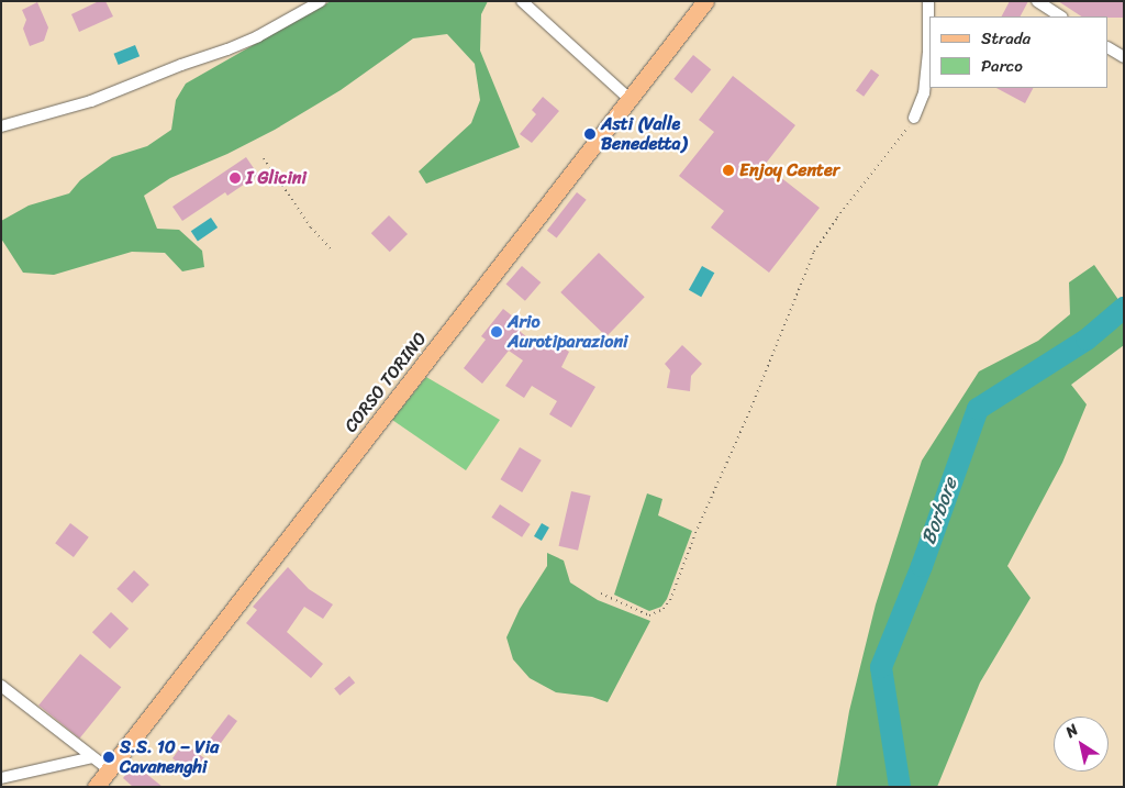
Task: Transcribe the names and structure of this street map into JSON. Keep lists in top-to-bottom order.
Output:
{
  "streets": {
    "main road": ["CORSO TORINO"]
  },
  "water": ["Borbore"],
  "places": [
    "Asti (Valle Benedetta)",
    "Enjoy Center",
    "I Glicini",
    "Ario Aurotiparazioni",
    "S.S. 10 – Via Cavanenghi"
  ],
  "legend": ["Strada", "Parco"],
  "north": "top left"
}
